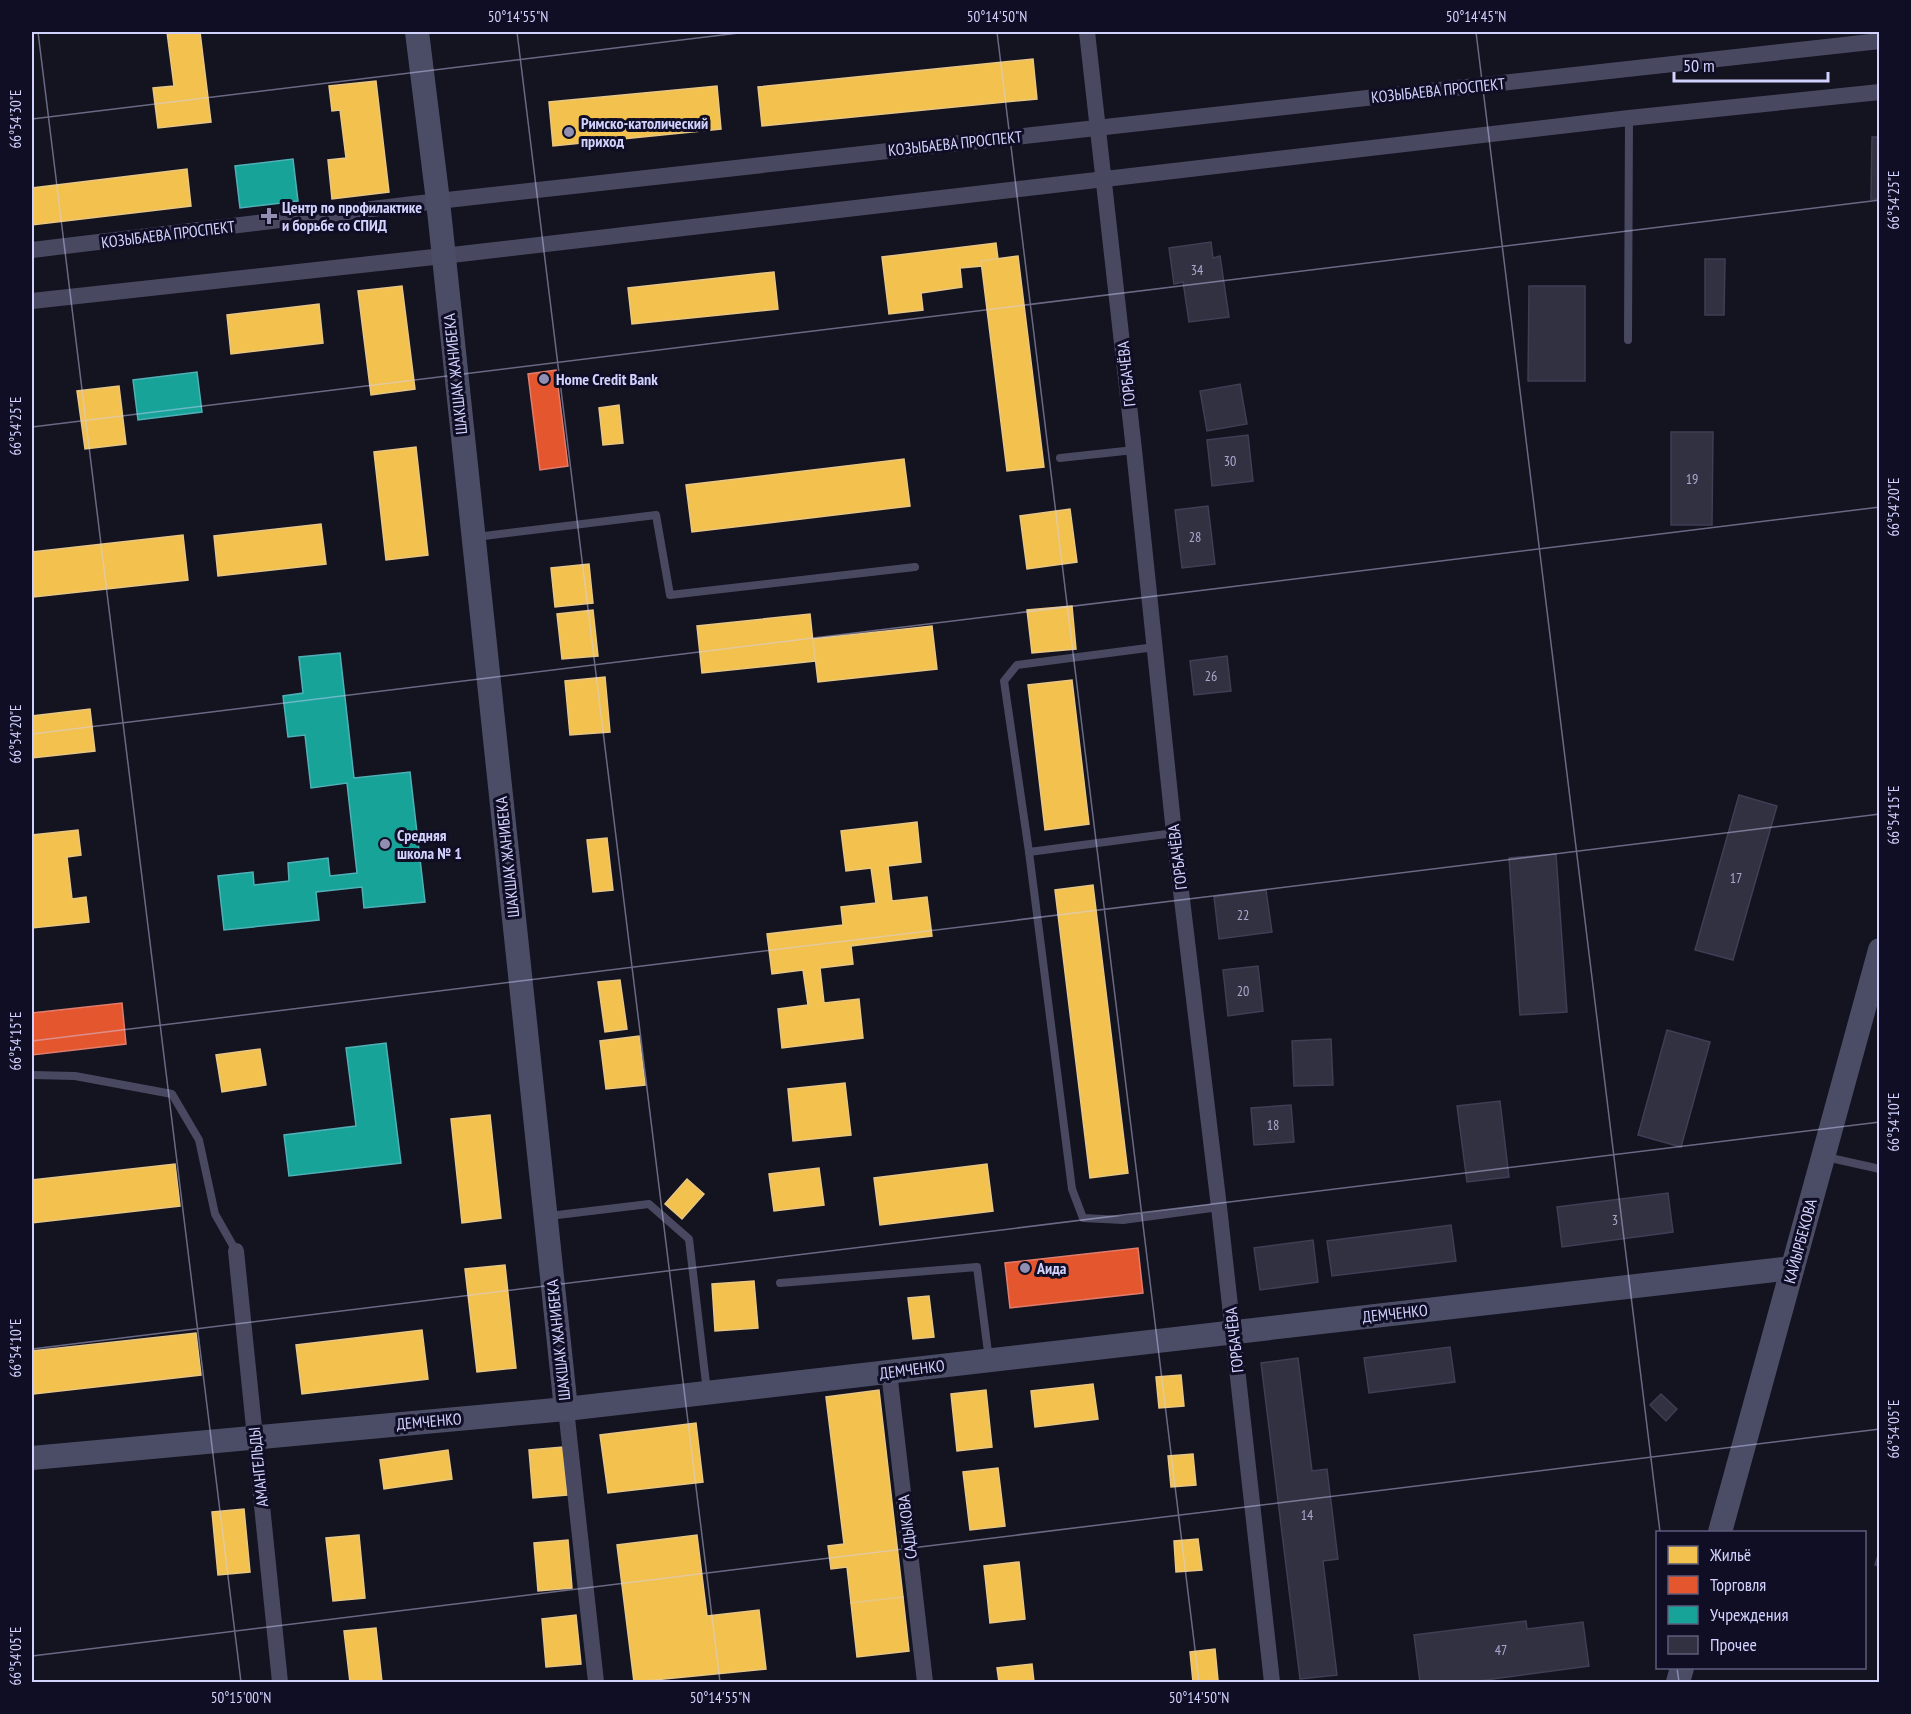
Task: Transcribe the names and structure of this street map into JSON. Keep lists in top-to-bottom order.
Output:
{
  "streets": {
    "street": [
      "КОЗЫБАЕВА ПРОСПЕКТ",
      "ШАКШАК ЖАНИБЕКА",
      "ГОРБАЧЁВА",
      "КАЙЫРБЕКОВА",
      "ДЕМЧЕНКО",
      "АМАНГЕЛЬДЫ",
      "САДЫКОВА"
    ]
  },
  "crossings": [
    ["КОЗЫБАЕВА ПРОСПЕКТ", "ШАКШАК ЖАНИБЕКА"],
    ["КОЗЫБАЕВА ПРОСПЕКТ", "ГОРБАЧЁВА"],
    ["ШАКШАК ЖАНИБЕКА", "ДЕМЧЕНКО"],
    ["ГОРБАЧЁВА", "ДЕМЧЕНКО"],
    ["КАЙЫРБЕКОВА", "ДЕМЧЕНКО"],
    ["ДЕМЧЕНКО", "АМАНГЕЛЬДЫ"],
    ["ДЕМЧЕНКО", "САДЫКОВА"]
  ],
  "places": {
    "other": [
      "Римско-католический приход",
      "Home Credit Bank",
      "Средняя школа № 1",
      "Аида"
    ],
    "health": ["Центр по профилактике и борьбе со СПИД"]
  },
  "house_numbers": [
    "34",
    "30",
    "19",
    "28",
    "26",
    "17",
    "22",
    "20",
    "18",
    "3",
    "14",
    "47"
  ],
  "legend": [
    "Жильё",
    "Торговля",
    "Учреждения",
    "Прочее"
  ],
  "scale_bar": "50 m",
  "coordinates": [
    "50°14'55\"N",
    "50°14'50\"N",
    "50°14'45\"N",
    "66°54'30\"E",
    "66°54'25\"E",
    "66°54'20\"E",
    "66°54'15\"E",
    "66°54'10\"E",
    "66°54'05\"E",
    "50°15'00\"N"
  ]
}
